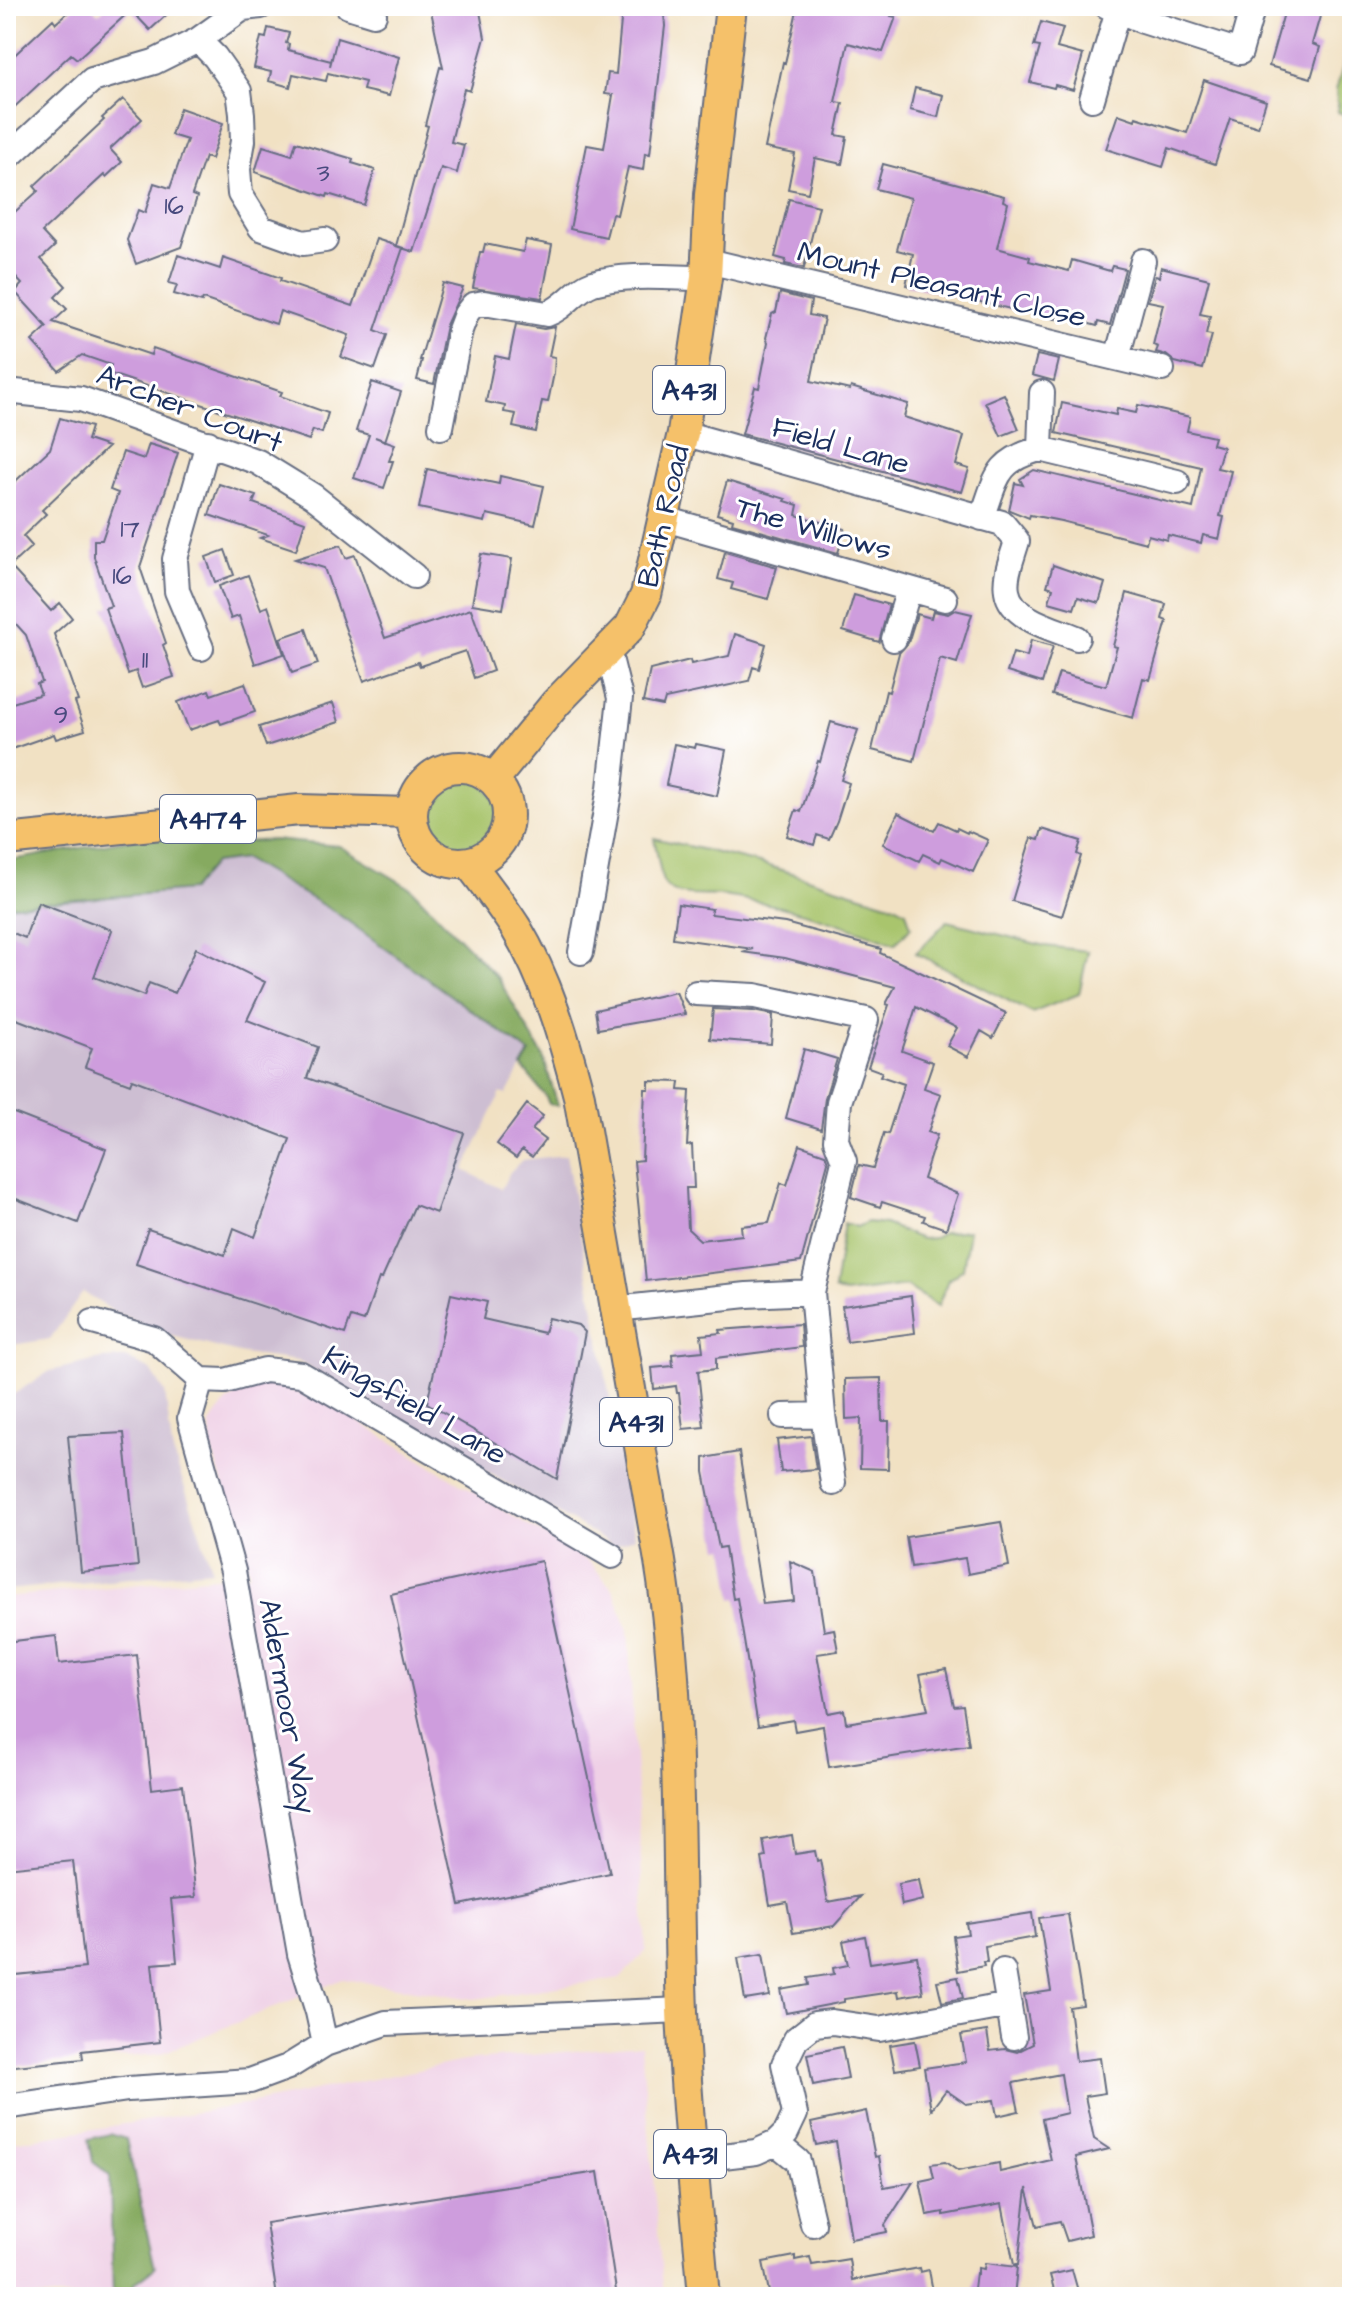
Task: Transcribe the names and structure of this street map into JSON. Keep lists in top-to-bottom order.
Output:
{
  "streets": {
    "main road": ["A431", "Bath Road", "A4174"],
    "street": [
      "Mount Pleasant Close",
      "Archer Court",
      "Field Lane",
      "The Willows",
      "Kingsfield Lane",
      "Aldermoor Way"
    ]
  },
  "crossings": [
    ["Mount Pleasant Close", "Bath Road"],
    ["A431", "Bath Road"],
    ["A431", "A4174"],
    ["Field Lane", "Bath Road"],
    ["Bath Road", "The Willows"],
    ["Bath Road", "A4174"],
    ["Kingsfield Lane", "Aldermoor Way"]
  ],
  "house_numbers": [
    "3",
    "16",
    "17",
    "16",
    "11",
    "9"
  ]
}
